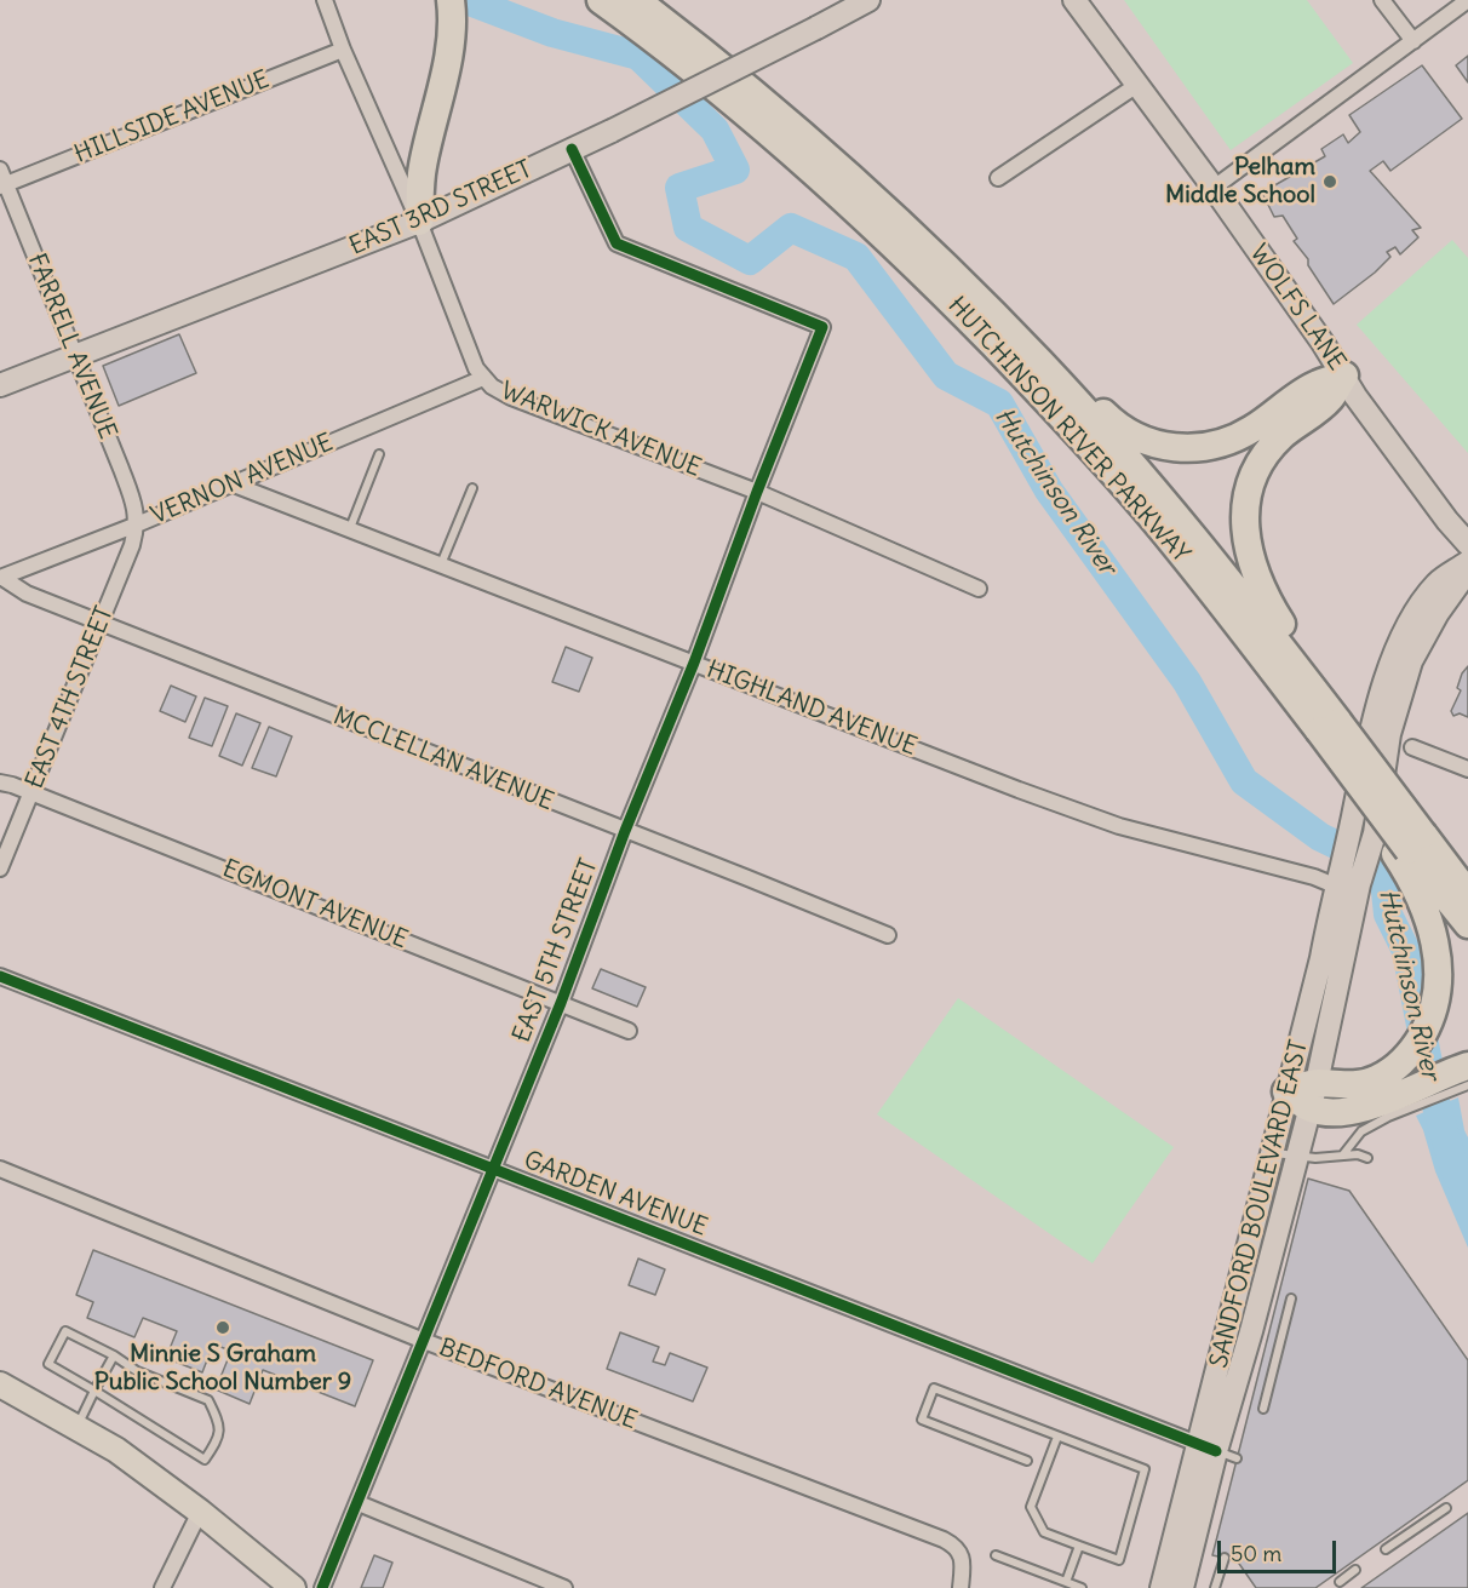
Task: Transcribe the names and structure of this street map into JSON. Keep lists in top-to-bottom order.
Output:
{
  "streets": {
    "highway": ["HUTCHINSON RIVER PARKWAY"],
    "street": [
      "HILLSIDE AVENUE",
      "EAST 3RD STREET",
      "WOLFS LANE",
      "FARRELL AVENUE",
      "WARWICK AVENUE",
      "VERNON AVENUE",
      "EAST 4TH STREET",
      "HIGHLAND AVENUE",
      "MCCLELLAN AVENUE",
      "EGMONT AVENUE",
      "EAST 5TH STREET",
      "GARDEN AVENUE",
      "SANDFORD BOULEVARD EAST",
      "BEDFORD AVENUE"
    ]
  },
  "crossings": [
    ["HILLSIDE AVENUE", "FARRELL AVENUE"],
    ["HILLSIDE AVENUE", "WARWICK AVENUE"],
    ["EAST 3RD STREET", "FARRELL AVENUE"],
    ["EAST 3RD STREET", "WARWICK AVENUE"],
    ["EAST 3RD STREET", "EAST 5TH STREET"],
    ["FARRELL AVENUE", "VERNON AVENUE"],
    ["FARRELL AVENUE", "EAST 4TH STREET"],
    ["WARWICK AVENUE", "VERNON AVENUE"],
    ["WARWICK AVENUE", "EAST 5TH STREET"],
    ["VERNON AVENUE", "EAST 4TH STREET"],
    ["VERNON AVENUE", "HIGHLAND AVENUE"],
    ["VERNON AVENUE", "MCCLELLAN AVENUE"],
    ["EAST 4TH STREET", "MCCLELLAN AVENUE"],
    ["EAST 4TH STREET", "EGMONT AVENUE"],
    ["HIGHLAND AVENUE", "EAST 5TH STREET"],
    ["HIGHLAND AVENUE", "SANDFORD BOULEVARD EAST"],
    ["MCCLELLAN AVENUE", "EAST 5TH STREET"],
    ["EGMONT AVENUE", "EAST 5TH STREET"],
    ["EAST 5TH STREET", "GARDEN AVENUE"],
    ["EAST 5TH STREET", "BEDFORD AVENUE"],
    ["GARDEN AVENUE", "SANDFORD BOULEVARD EAST"]
  ],
  "water": ["Hutchinson River"],
  "places": ["Pelham Middle School", "Minnie S Graham Public School Number 9"],
  "scale_bar": "50 m"
}
